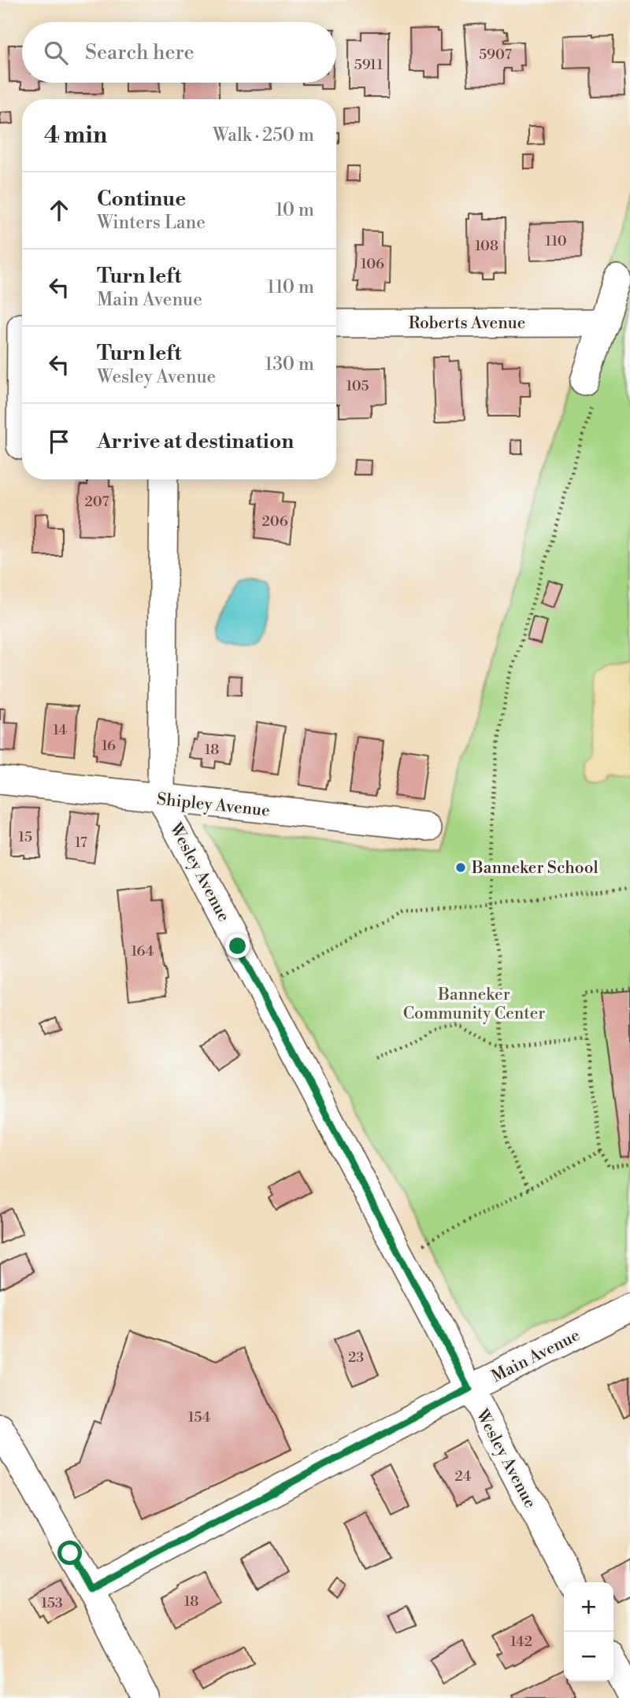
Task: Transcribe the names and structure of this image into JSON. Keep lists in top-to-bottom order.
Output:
{
  "streets": {
    "street": [
      "Roberts Avenue",
      "Shipley Avenue",
      "Wesley Avenue",
      "Main Avenue"
    ]
  },
  "crossings": [
    ["Shipley Avenue", "Wesley Avenue"],
    ["Wesley Avenue", "Main Avenue"]
  ],
  "parks": ["Banneker Community Center"],
  "places": ["Banneker School"],
  "house_numbers": [
    "5907",
    "5911",
    "110",
    "108",
    "106",
    "105",
    "207",
    "206",
    "14",
    "16",
    "18",
    "15",
    "17",
    "164",
    "23",
    "154",
    "24",
    "18",
    "153",
    "142"
  ],
  "page": {
    "search": "Search here",
    "heading": ["4 min", "Walk · 250 m"],
    "list": [
      ["Continue", "Winters Lane", "10 m"],
      ["Turn left", "Main Avenue", "110 m"],
      ["Turn left", "Wesley Avenue", "130 m"],
      "Arrive at destination"
    ],
    "map_buttons": ["+", "−"]
  }
}
